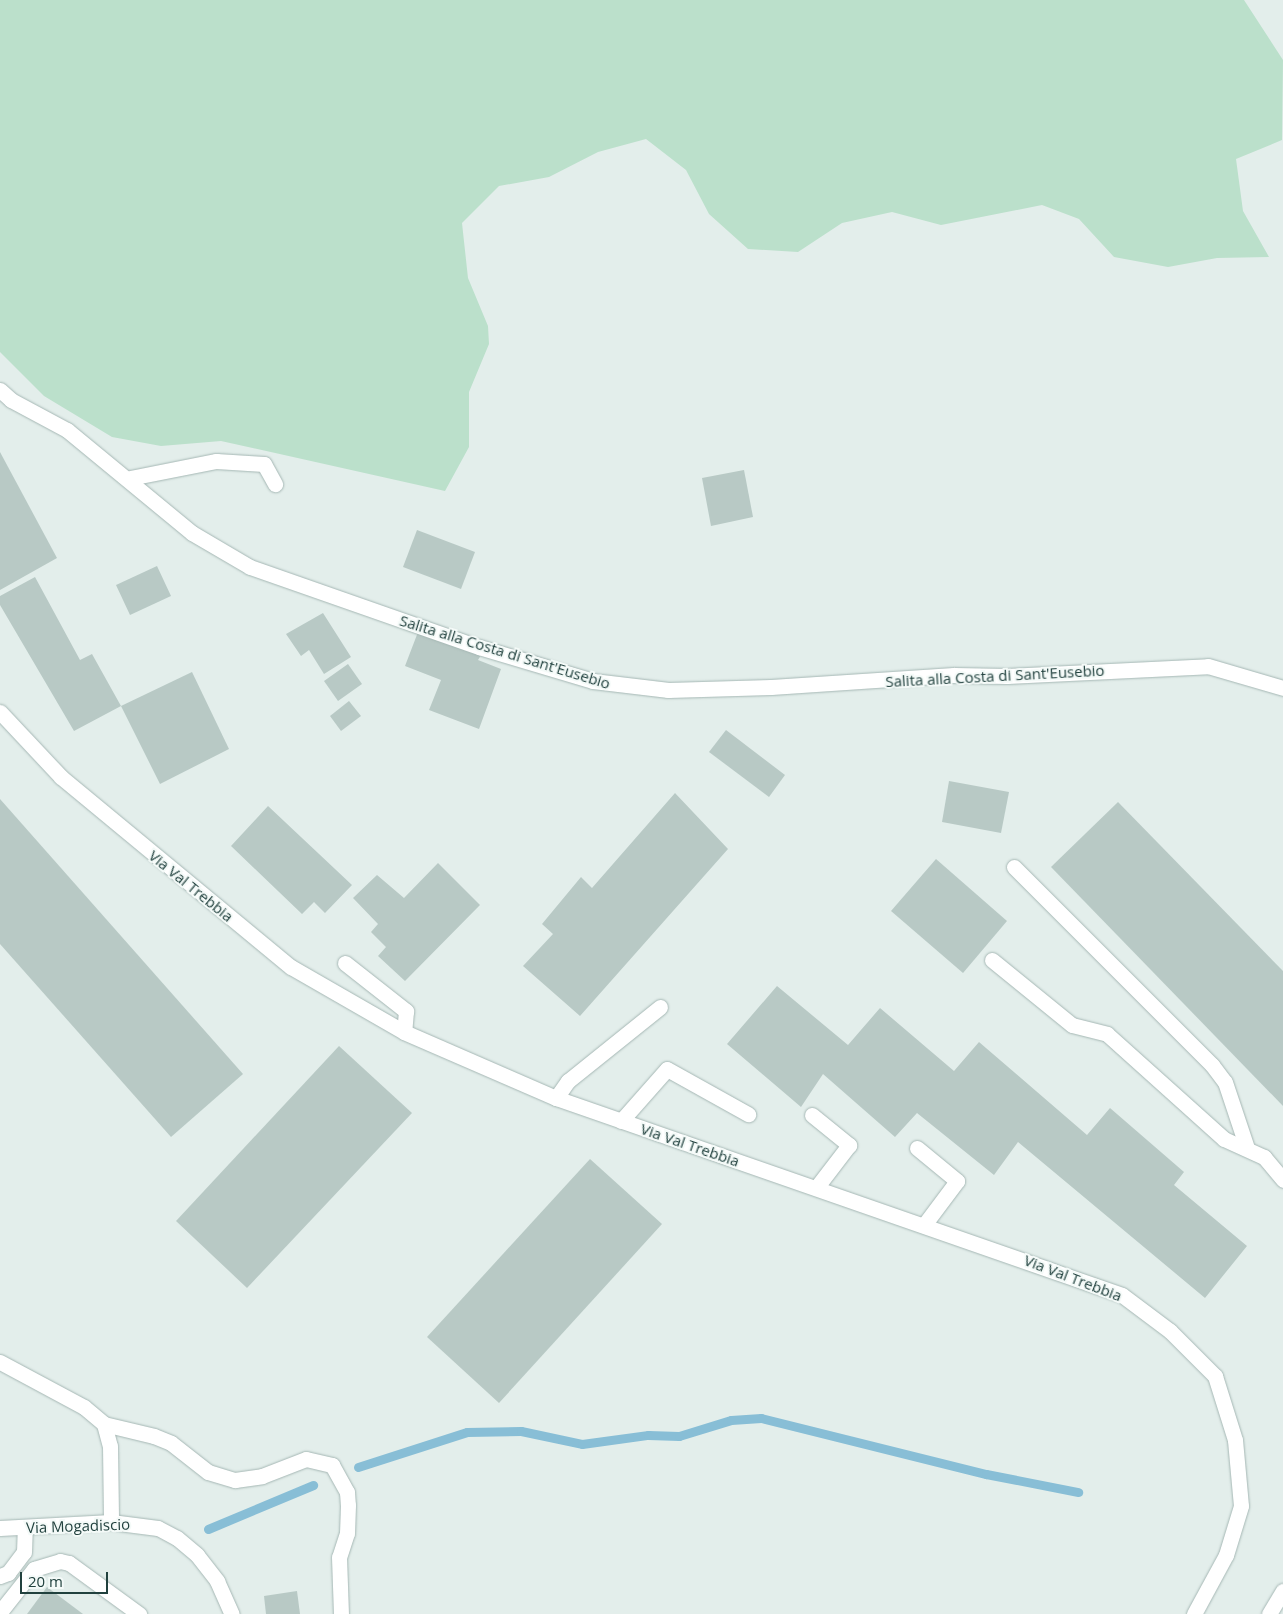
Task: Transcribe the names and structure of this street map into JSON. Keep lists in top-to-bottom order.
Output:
{
  "streets": {
    "street": ["Salita alla Costa di Sant'Eusebio", "Via Val Trebbia", "Via Mogadiscio"]
  },
  "scale_bar": "20 m"
}
